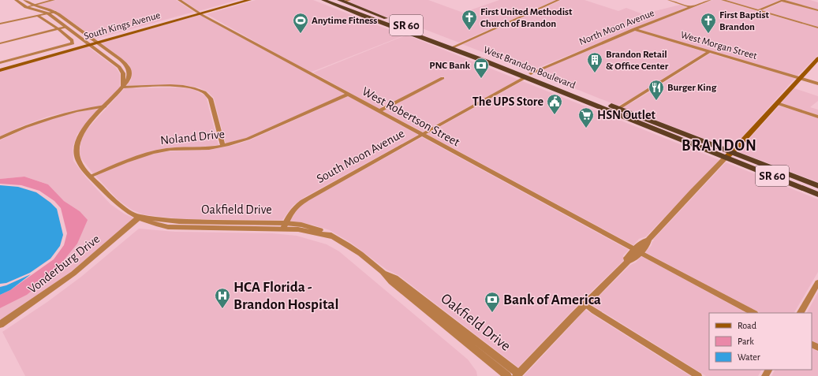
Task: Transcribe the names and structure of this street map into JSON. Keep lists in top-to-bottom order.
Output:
{
  "streets": {
    "highway": ["SR 60", "West Brandon Boulevard"],
    "main road": ["South Kings Avenue"],
    "street": [
      "North Moon Avenue",
      "West Morgan Street",
      "West Robertson Street",
      "Noland Drive",
      "South Moon Avenue",
      "Oakfield Drive",
      "Vonderburg Drive"
    ]
  },
  "crossings": [
    ["SR 60", "West Brandon Boulevard"],
    ["South Kings Avenue", "West Robertson Street"],
    ["South Kings Avenue", "Oakfield Drive"],
    ["North Moon Avenue", "West Morgan Street"],
    ["North Moon Avenue", "West Brandon Boulevard"],
    ["North Moon Avenue", "South Moon Avenue"],
    ["West Brandon Boulevard", "South Moon Avenue"],
    ["West Robertson Street", "Noland Drive"],
    ["West Robertson Street", "South Moon Avenue"],
    ["Noland Drive", "Oakfield Drive"],
    ["South Moon Avenue", "Oakfield Drive"],
    ["Oakfield Drive", "Vonderburg Drive"]
  ],
  "districts": ["BRANDON"],
  "places": {
    "church": ["First United Methodist Church of Brandon", "First Baptist Brandon"],
    "sports": ["Anytime Fitness"],
    "building": ["Brandon Retail & Office Center"],
    "bank": ["PNC Bank", "Bank of America"],
    "restaurant": ["Burger King"],
    "public building": ["The UPS Store"],
    "supermarket": ["HSN Outlet"],
    "hospital": ["HCA Florida - Brandon Hospital"]
  },
  "legend": ["Road", "Park", "Water"]
}
